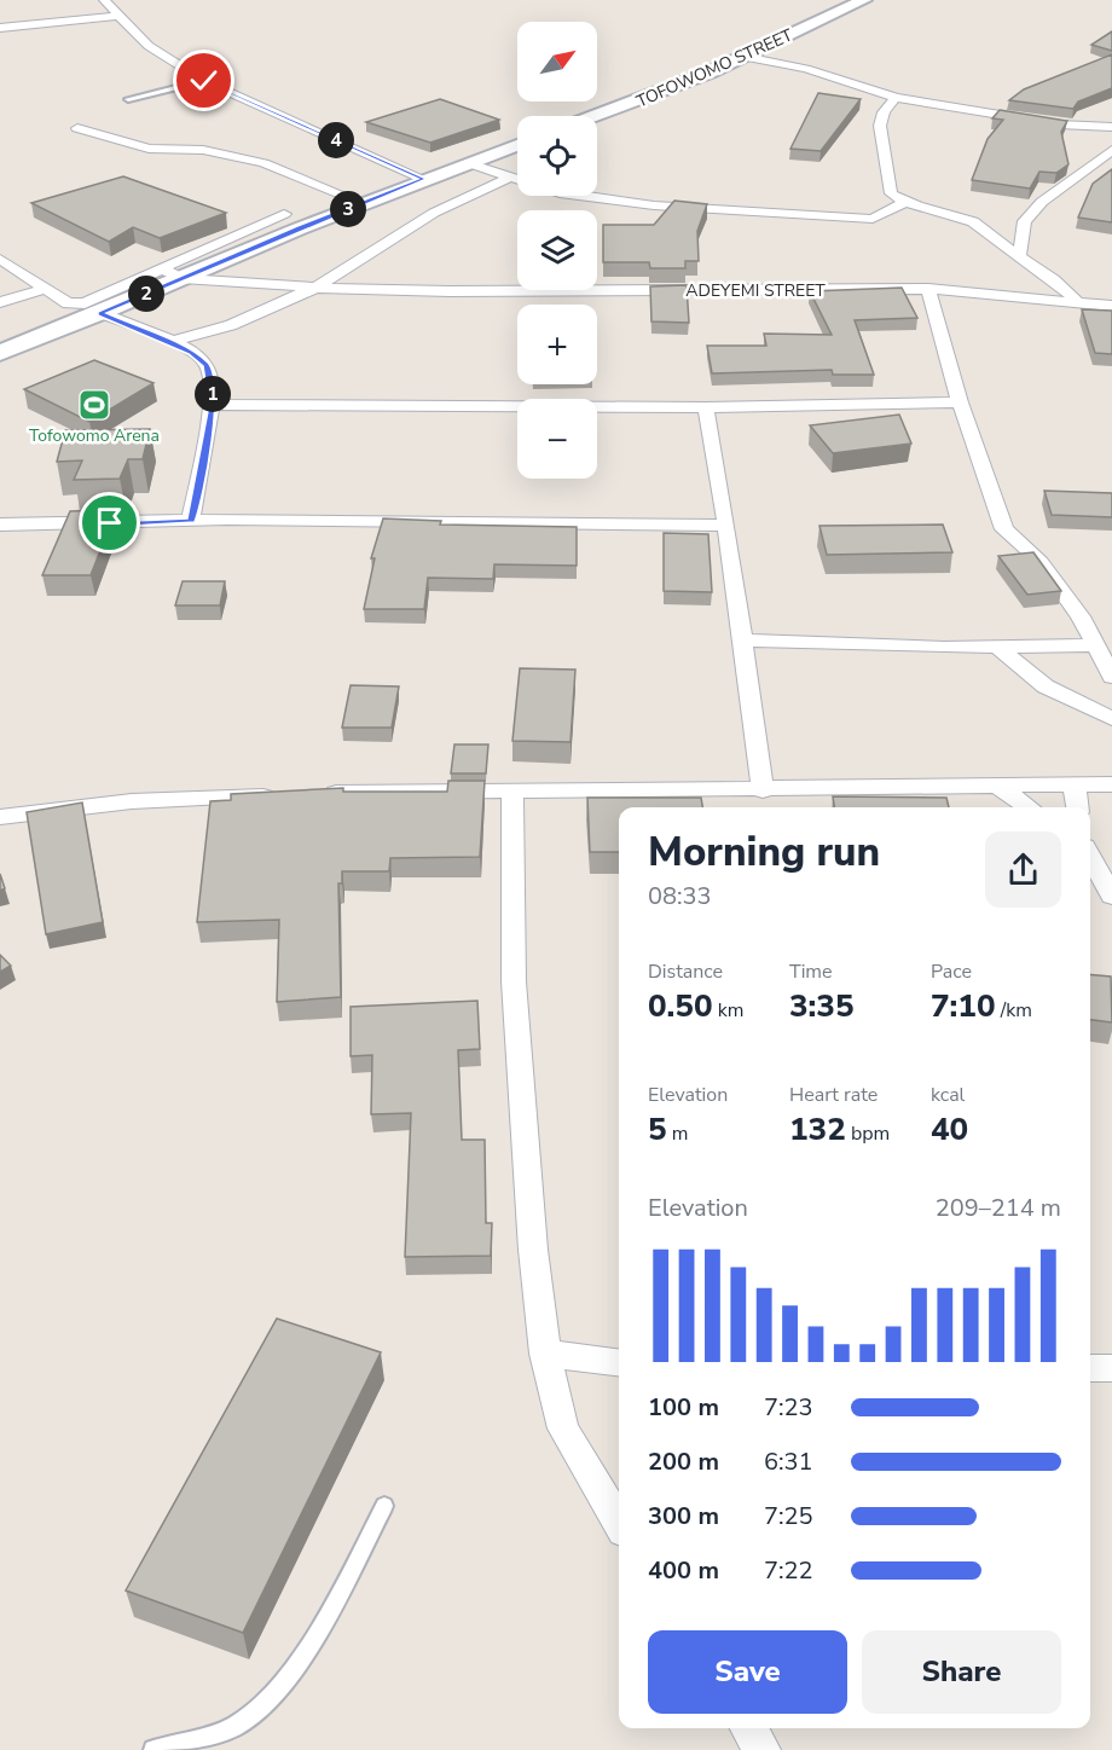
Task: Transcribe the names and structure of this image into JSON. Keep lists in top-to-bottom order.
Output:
{
  "streets": {
    "street": ["TOFOWOMO STREET", "ADEYEMI STREET"]
  },
  "places": {
    "sports": ["Tofowomo Arena"]
  },
  "north": "top right",
  "page": {
    "map_buttons": ["+", "−"],
    "pins": [
      "4",
      "3",
      "2",
      "1"
    ],
    "heading": ["Morning run", "08:33"],
    "stats": [
      ["Distance", "0.50 km"],
      ["Time", "3:35"],
      ["Pace", "7:10 /km"],
      ["Elevation", "5 m"],
      ["Heart rate", "132 bpm"],
      ["kcal", "40"]
    ],
    "chart": ["Elevation", "209–214 m"],
    "list": [
      {
        "name": "100 m",
        "note": "7:23"
      },
      {
        "name": "200 m",
        "note": "6:31"
      },
      {
        "name": "300 m",
        "note": "7:25"
      },
      {
        "name": "400 m",
        "note": "7:22"
      }
    ],
    "buttons": ["Save", "Share"]
  }
}
